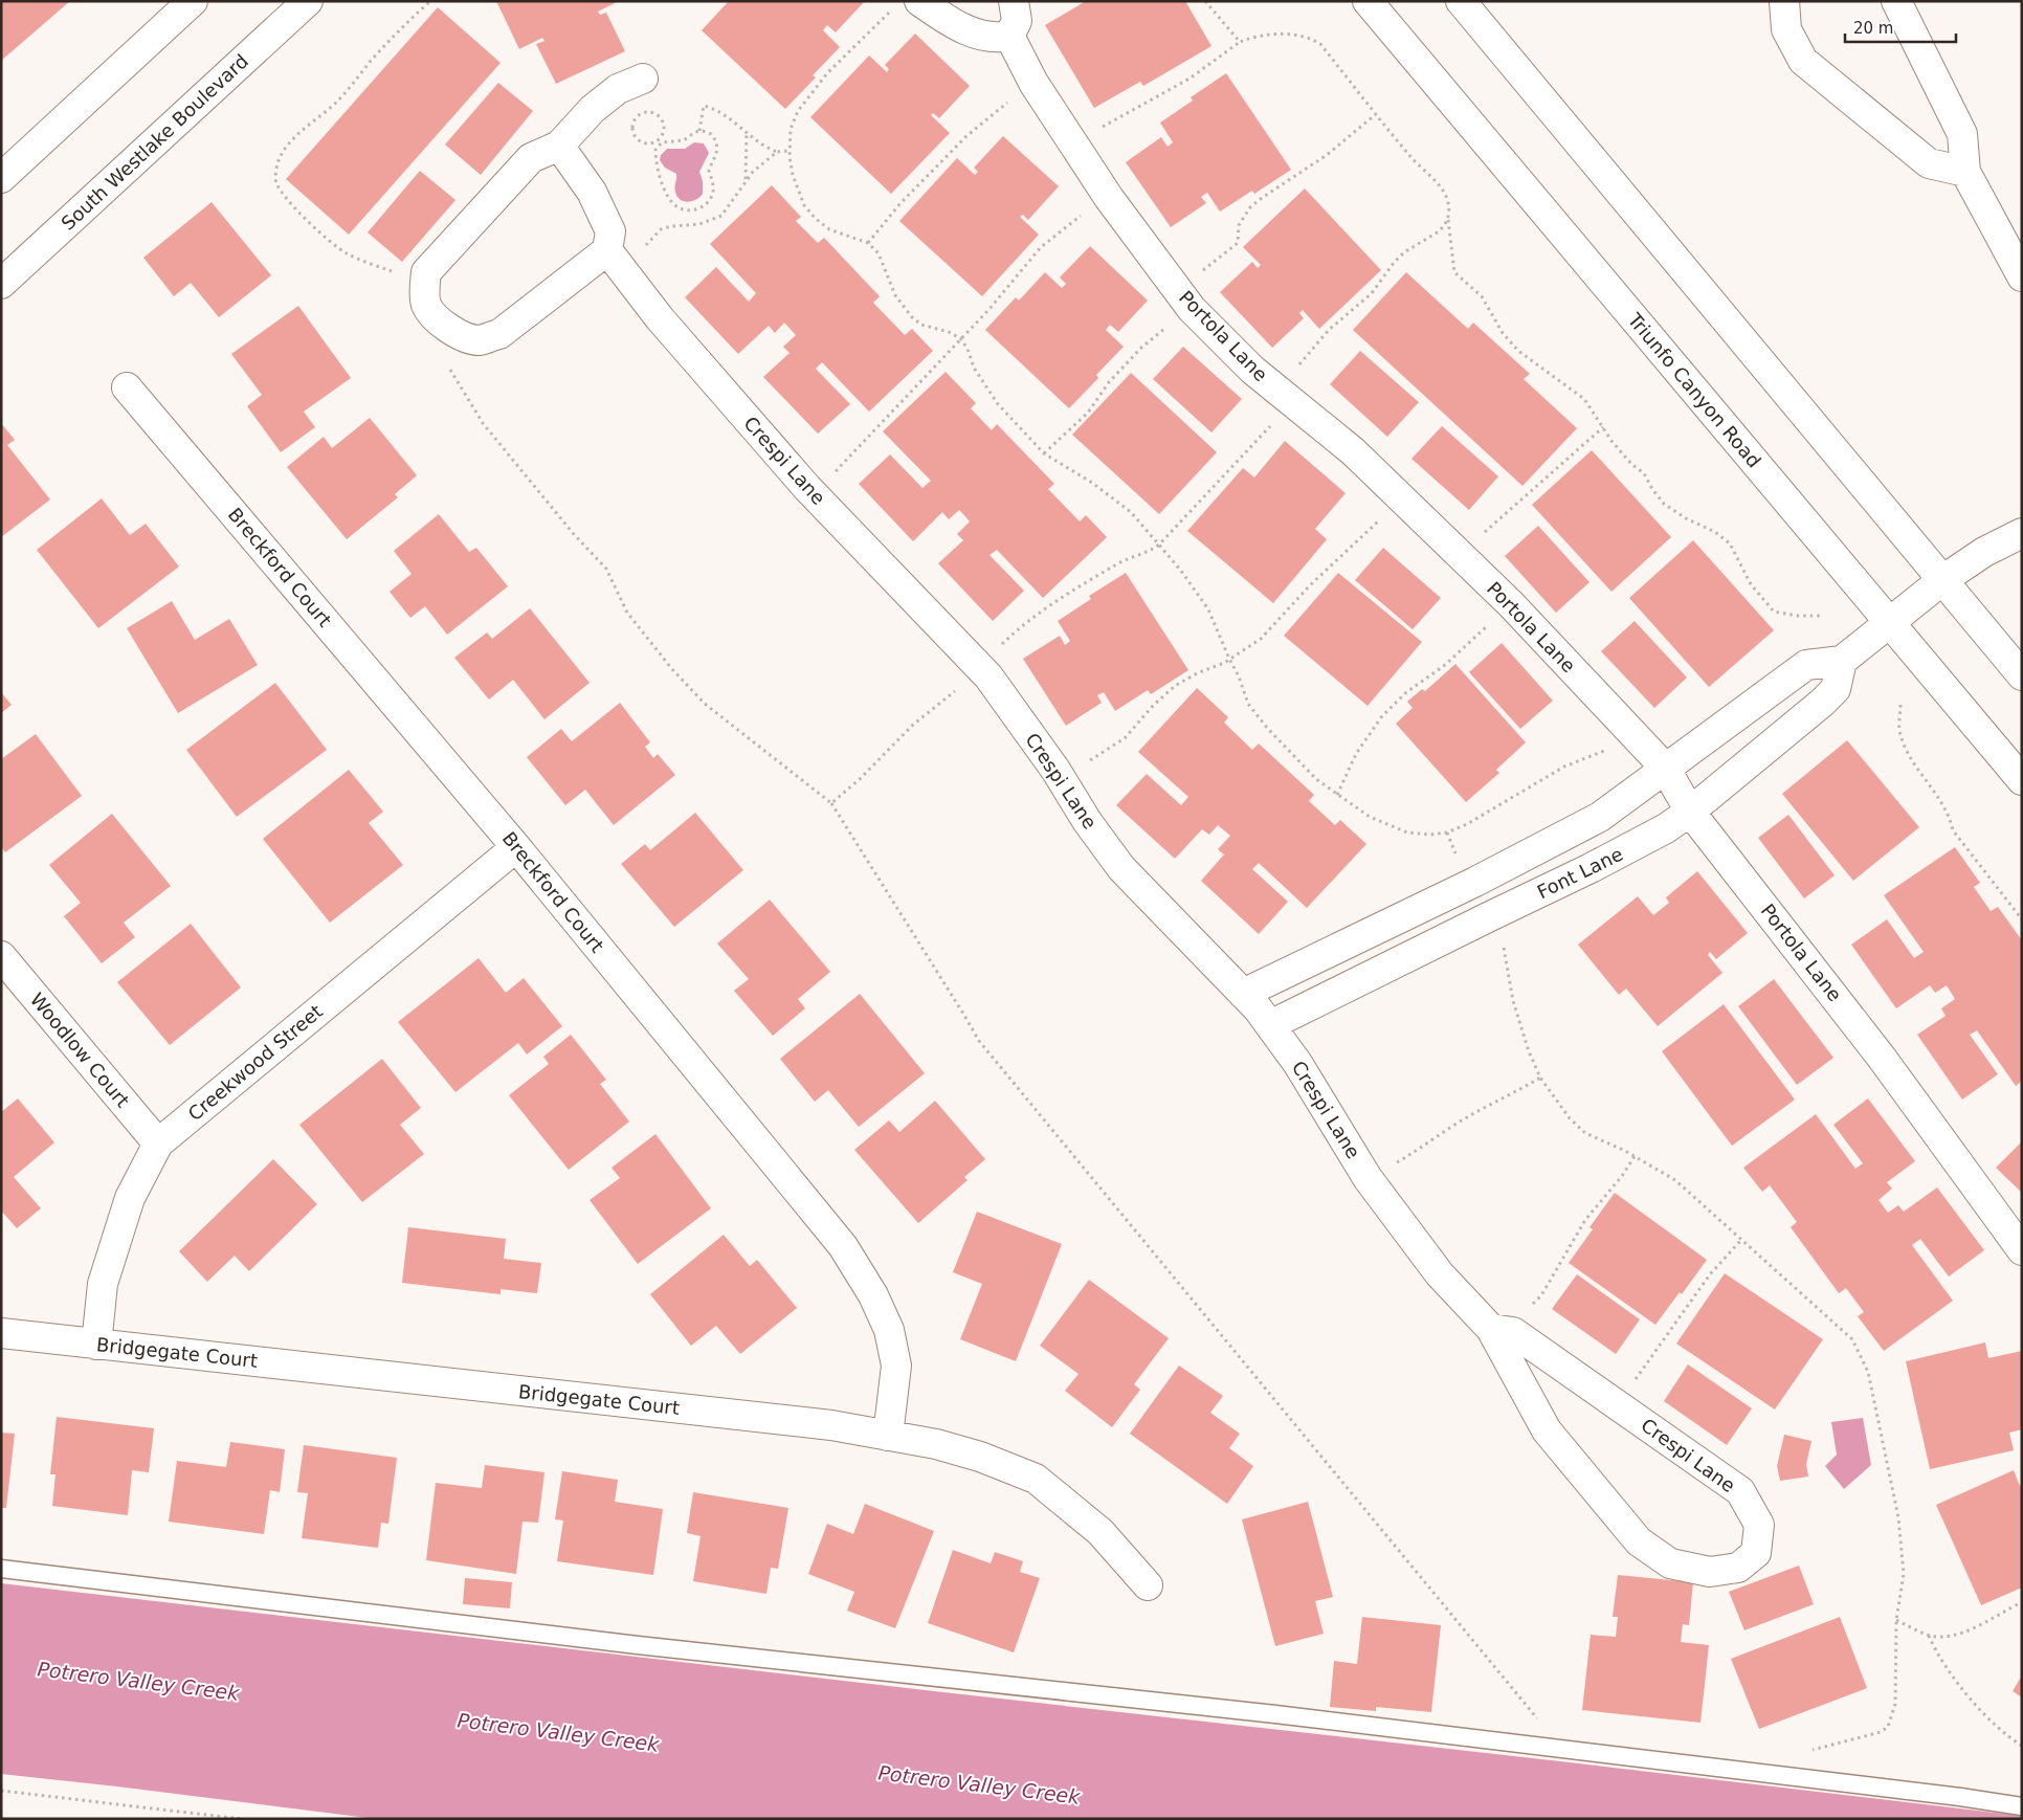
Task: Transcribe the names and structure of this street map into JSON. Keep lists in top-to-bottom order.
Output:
{
  "streets": {
    "street": [
      "South Westlake Boulevard",
      "Portola Lane",
      "Triunfo Canyon Road",
      "Crespi Lane",
      "Breckford Court",
      "Font Lane",
      "Woodlow Court",
      "Creekwood Street",
      "Bridgegate Court"
    ]
  },
  "crossings": [
    ["Portola Lane", "Font Lane"],
    ["Crespi Lane", "Font Lane"],
    ["Breckford Court", "Creekwood Street"],
    ["Breckford Court", "Bridgegate Court"],
    ["Woodlow Court", "Creekwood Street"],
    ["Creekwood Street", "Bridgegate Court"]
  ],
  "water": ["Potrero Valley Creek"],
  "scale_bar": "20 m"
}
